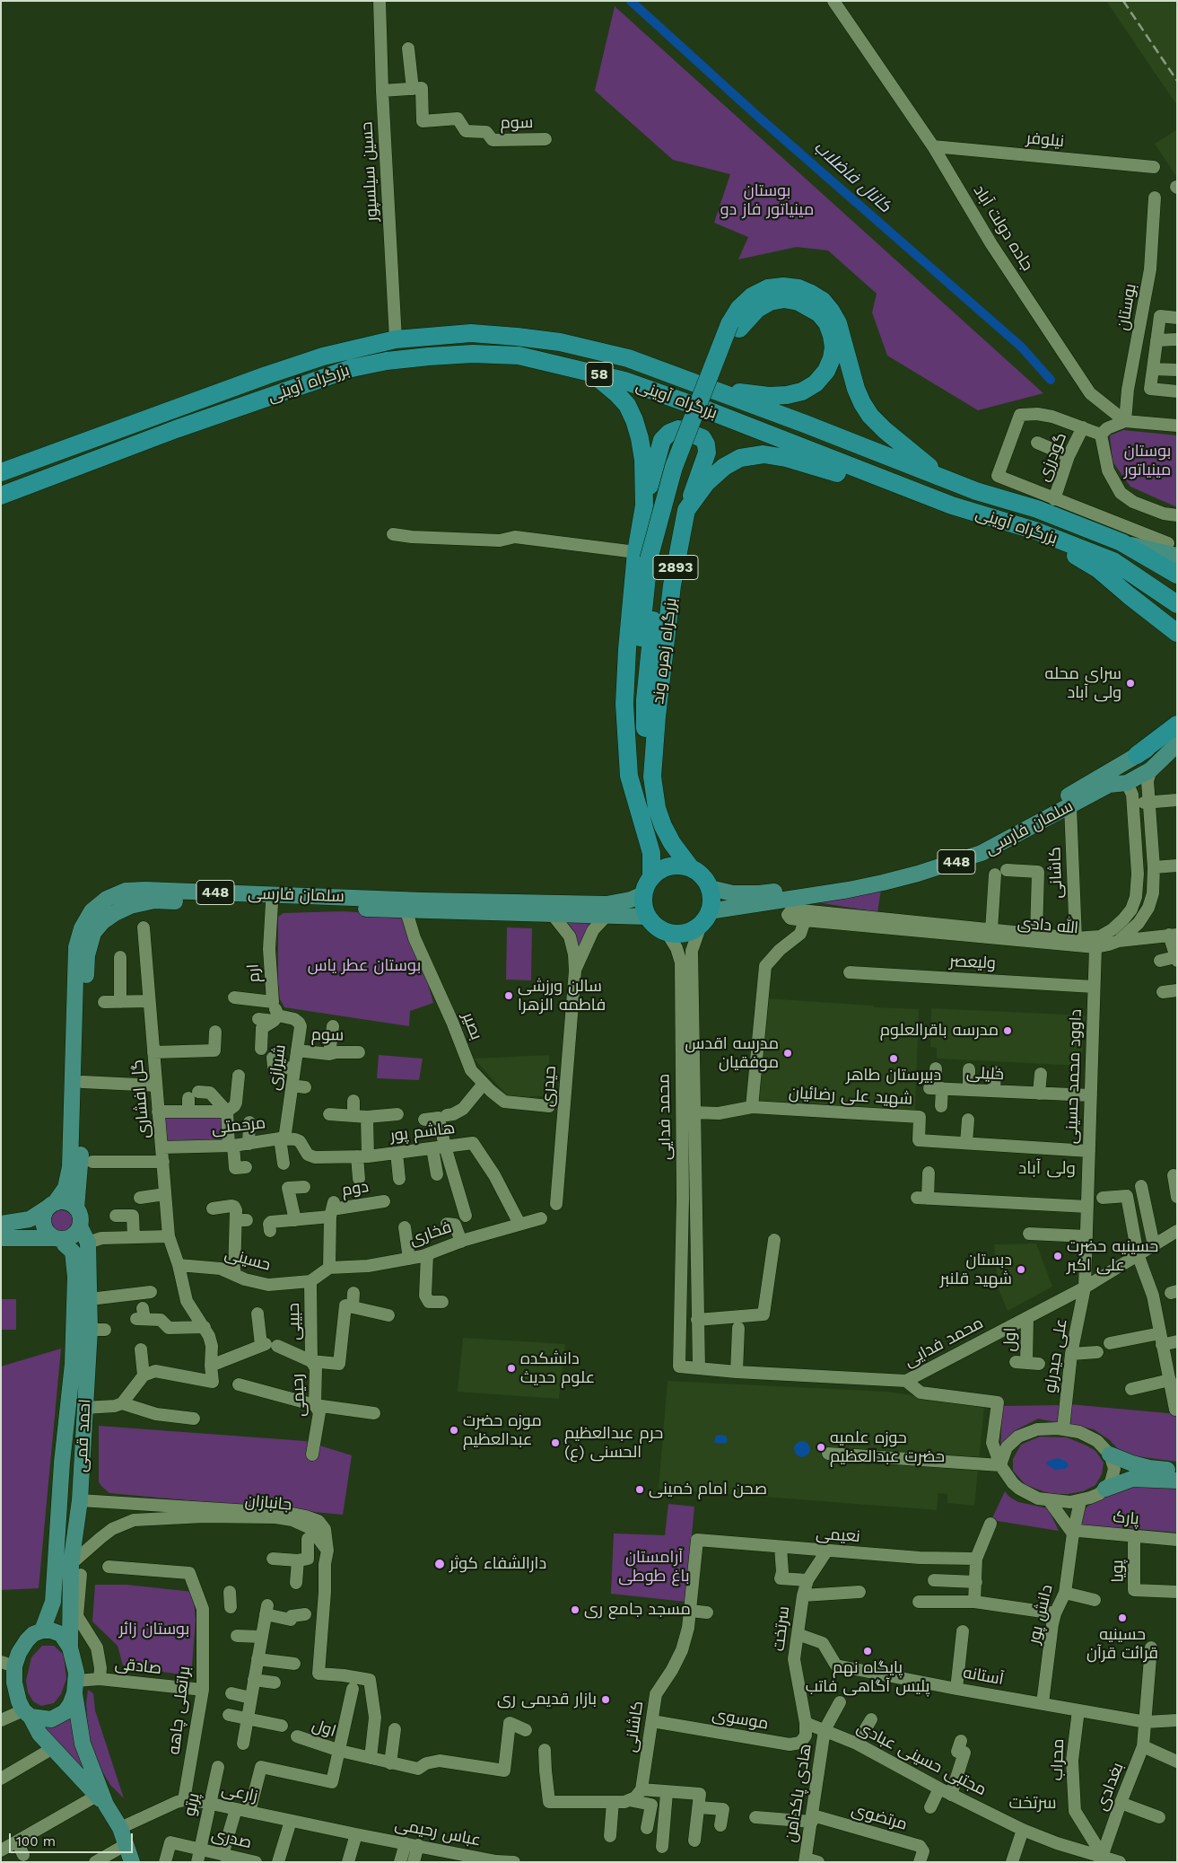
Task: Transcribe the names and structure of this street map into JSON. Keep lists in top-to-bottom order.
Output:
{
  "streets": {
    "highway": [
      "58",
      "بزرگراه آوینی",
      "2893",
      "بزرگراه زهره وند"
    ],
    "main road": ["سلمان فارسی", "448", "احمد قمی"],
    "street": [
      "سوم",
      "نیلوفر",
      "حسین سیلسپور",
      "جاده دولت آباد",
      "بوستان",
      "گودرزی",
      "کاشانی",
      "الله دادی",
      "ولیعصر",
      "ارم",
      "بصیر",
      "شیرازی",
      "خلیلی",
      "داوود محمد حسینی",
      "حیدری",
      "شهید علی رضائیان",
      "گل افشاری",
      "محمد فدایی",
      "مرحمتی",
      "هاشم پور",
      "دوم",
      "فخاری",
      "حسینی",
      "حبیبی",
      "اول",
      "علی حیدرلو",
      "رحیمی",
      "جانبازان",
      "پارک",
      "نعیمی",
      "پویا",
      "دانش پور",
      "سرتخت",
      "صادقی",
      "آستانه",
      "براتعلی چاهه",
      "موسوی",
      "مجتبی حسینی عبادی",
      "محراب",
      "بغدادی",
      "زارعی",
      "هادی پاکدامن",
      "پرتو",
      "مرتضوی",
      "عباس رحیمی",
      "صدری"
    ]
  },
  "crossings": [
    ["سوم", "شیرازی"],
    ["نیلوفر", "جاده دولت آباد"],
    ["حسین سیلسپور", "بزرگراه آوینی"],
    ["جاده دولت آباد", "بوستان"],
    ["بزرگراه آوینی", "بزرگراه زهره وند"],
    ["بزرگراه زهره وند", "سلمان فارسی"],
    ["بزرگراه زهره وند", "محمد فدایی"],
    ["سلمان فارسی", "448"],
    ["سلمان فارسی", "کاشانی"],
    ["سلمان فارسی", "الله دادی"],
    ["سلمان فارسی", "ارم"],
    ["سلمان فارسی", "بصیر"],
    ["سلمان فارسی", "محمد فدایی"],
    ["سلمان فارسی", "احمد قمی"],
    ["کاشانی", "الله دادی"],
    ["کاشانی", "نعیمی"],
    ["کاشانی", "موسوی"],
    ["الله دادی", "داوود محمد حسینی"],
    ["ولیعصر", "داوود محمد حسینی"],
    ["شیرازی", "مرحمتی"],
    ["خلیلی", "داوود محمد حسینی"],
    ["داوود محمد حسینی", "شهید علی رضائیان"],
    ["داوود محمد حسینی", "محمد فدایی"],
    ["داوود محمد حسینی", "علی حیدرلو"],
    ["شهید علی رضائیان", "محمد فدایی"],
    ["گل افشاری", "مرحمتی"],
    ["گل افشاری", "حسینی"],
    ["محمد فدایی", "اول"],
    ["محمد فدایی", "علی حیدرلو"],
    ["مرحمتی", "هاشم پور"],
    ["هاشم پور", "فخاری"],
    ["حسینی", "حبیبی"],
    ["حبیبی", "رحیمی"],
    ["علی حیدرلو", "دانش پور"],
    ["احمد قمی", "جانبازان"],
    ["احمد قمی", "صادقی"],
    ["جانبازان", "صادقی"],
    ["پارک", "پویا"],
    ["پارک", "دانش پور"],
    ["نعیمی", "سرتخت"],
    ["دانش پور", "آستانه"],
    ["سرتخت", "آستانه"],
    ["سرتخت", "موسوی"],
    ["صادقی", "براتعلی چاهه"],
    ["آستانه", "محراب"],
    ["آستانه", "بغدادی"],
    ["براتعلی چاهه", "زارعی"],
    ["مجتبی حسینی عبادی", "محراب"],
    ["مجتبی حسینی عبادی", "بغدادی"],
    ["مجتبی حسینی عبادی", "هادی پاکدامن"],
    ["محراب", "بغدادی"],
    ["زارعی", "پرتو"],
    ["زارعی", "عباس رحیمی"],
    ["هادی پاکدامن", "مرتضوی"],
    ["پرتو", "صدری"]
  ],
  "districts": ["ولی آباد", "سرتخت"],
  "water": ["کانال فاضلاب"],
  "parks": [
    "بوستان مینیاتور فاز دو",
    "بوستان مینیاتور",
    "بوستان عطر یاس",
    "آرامستان باغ طوطی",
    "بوستان زائر"
  ],
  "places": [
    "سرای محله ولی آباد",
    "سالن ورزشی فاطمه الزهرا",
    "مدرسه باقرالعلوم",
    "مدرسه اقدس موفقیان",
    "دبیرستان طاهر",
    "حسینیه حضرت علی اکبر",
    "دبستان شهید قلنبر",
    "دانشکده علوم حدیث",
    "موزه حضرت عبدالعظیم",
    "حرم عبدالعظیم الحسنی (ع)",
    "حوزه علمیه حضرت عبدالعظیم",
    "صحن امام خمینی",
    "دارالشفاء کوثر",
    "مسجد جامع ری",
    "حسینیه قرائت قرآن",
    "پایگاه نهم پلیس آگاهی فاتب",
    "بازار قدیمی ری"
  ],
  "scale_bar": "100 m"
}
